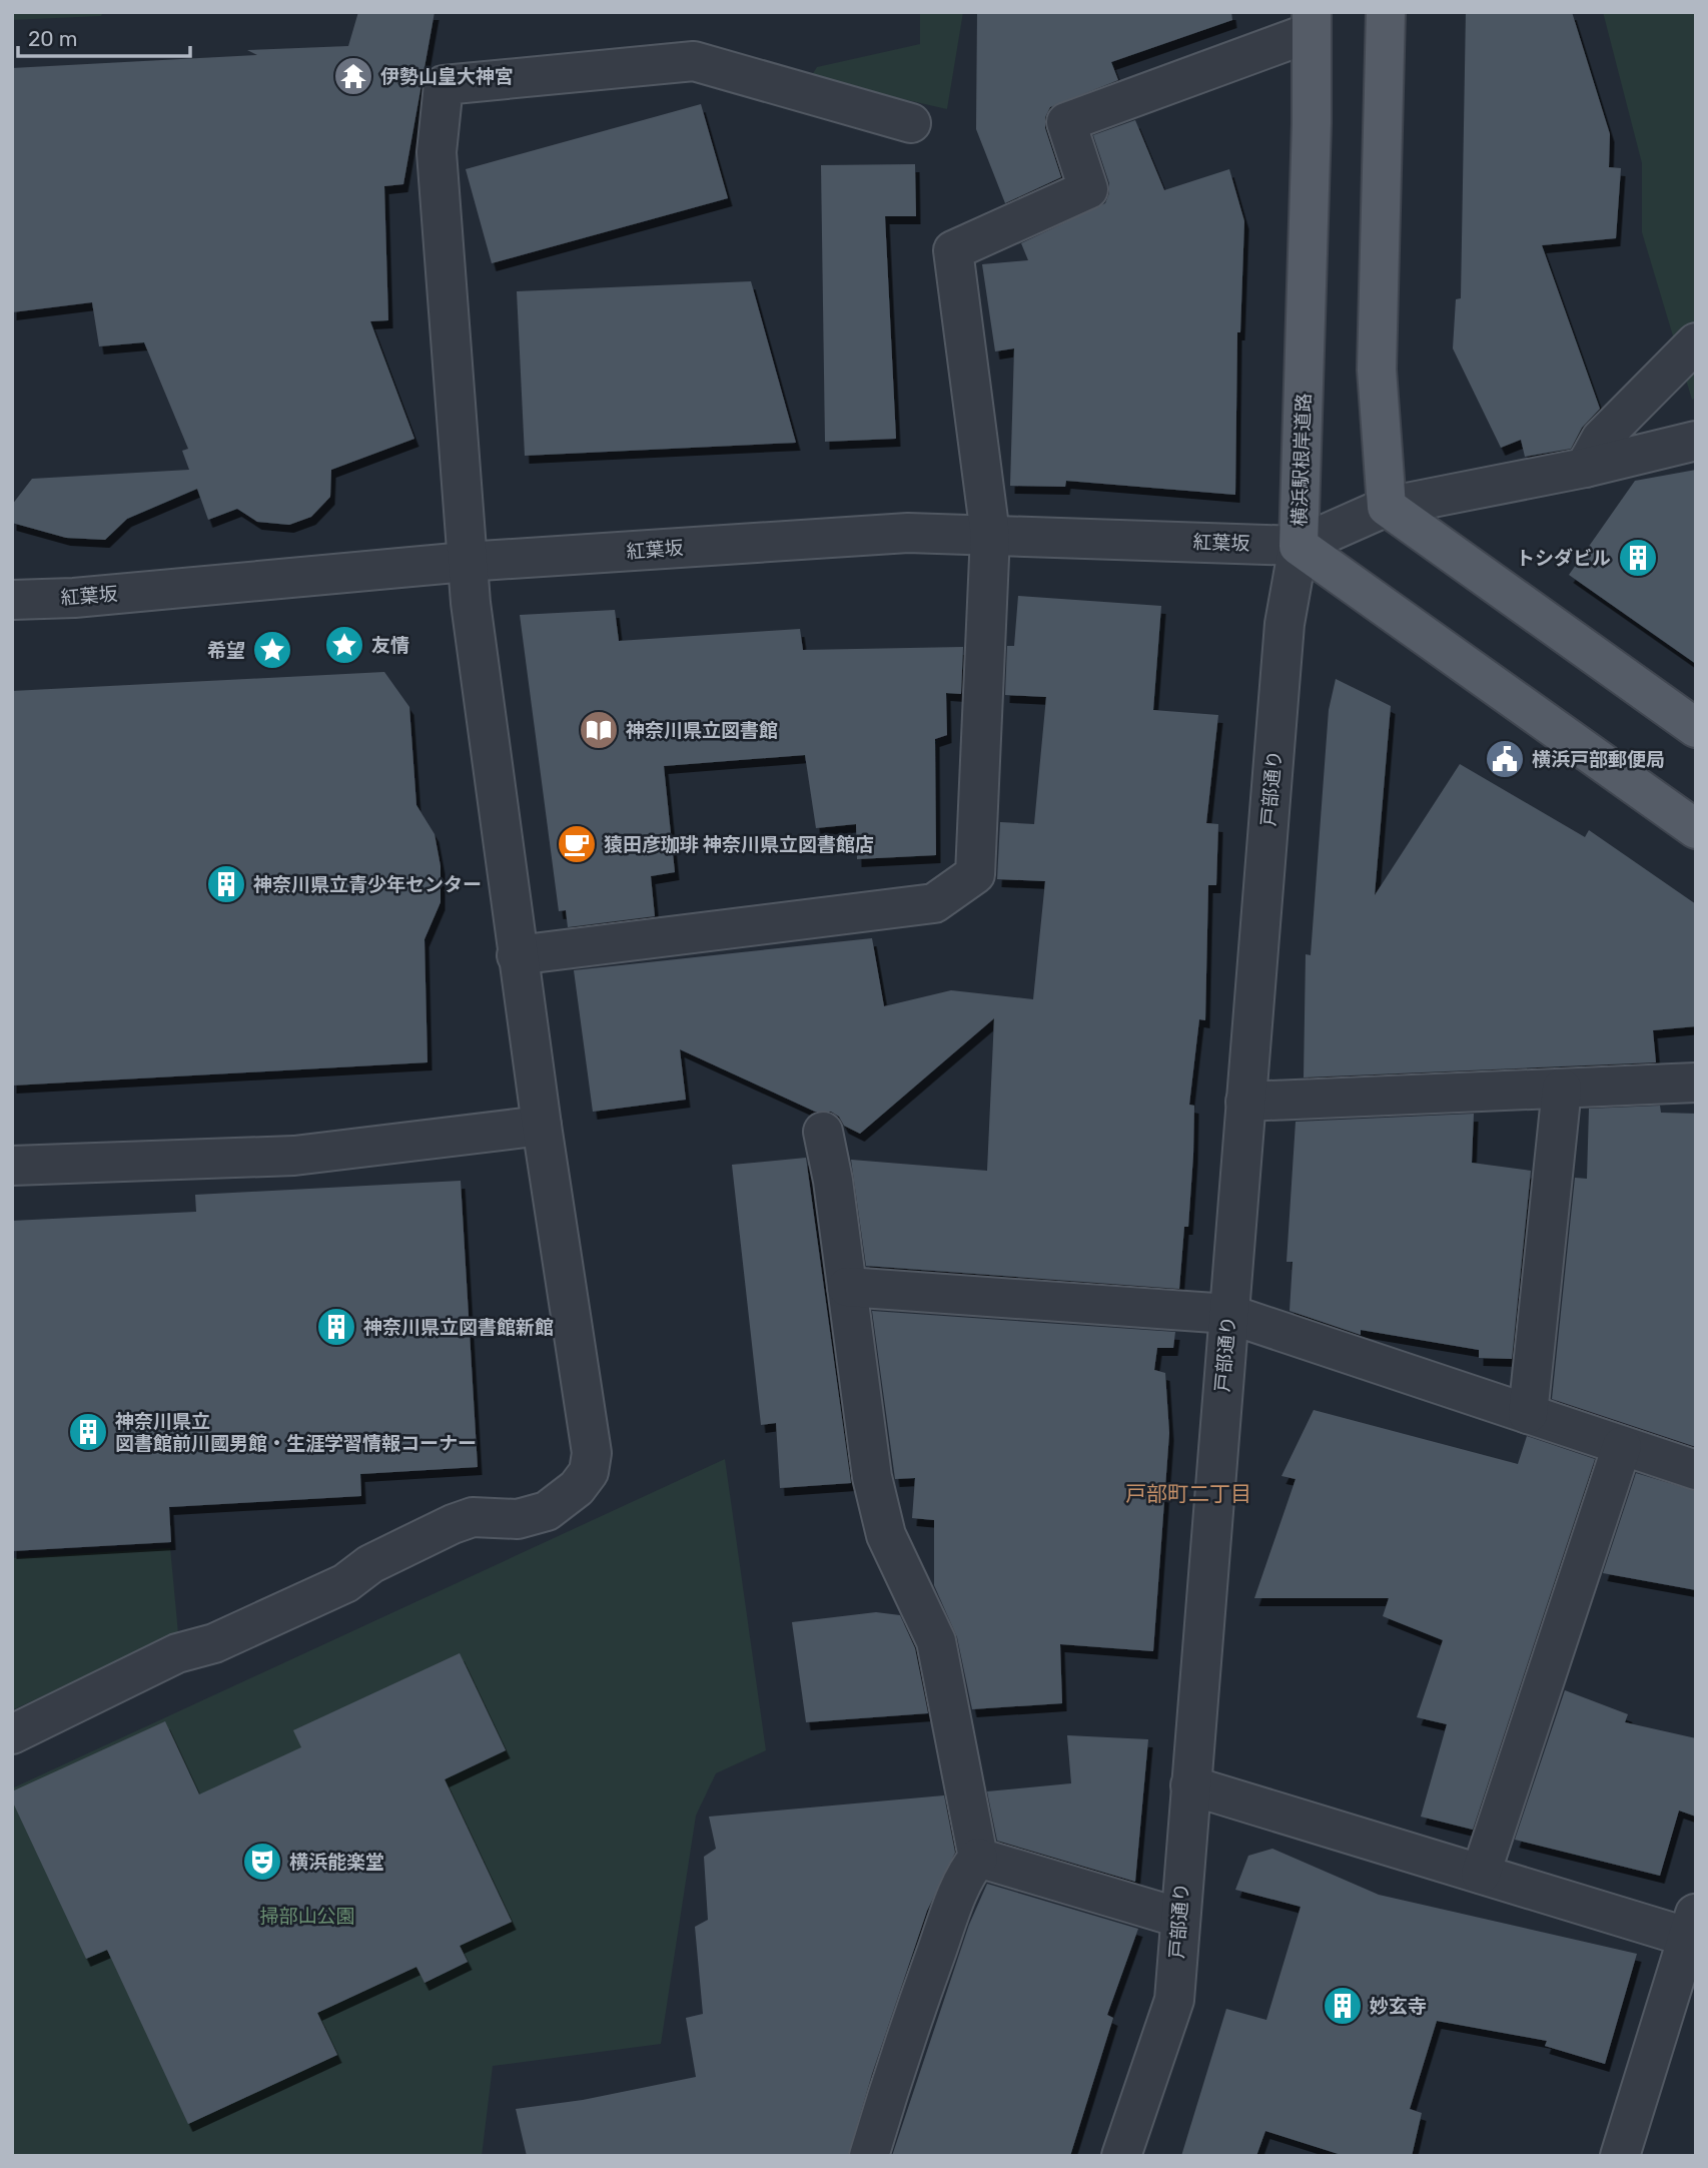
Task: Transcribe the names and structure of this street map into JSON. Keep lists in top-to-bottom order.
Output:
{
  "streets": {
    "main road": ["横浜駅根岸道路"],
    "street": ["紅葉坂", "戸部通り"]
  },
  "crossings": [
    ["横浜駅根岸道路", "紅葉坂"],
    ["横浜駅根岸道路", "戸部通り"],
    ["紅葉坂", "戸部通り"]
  ],
  "districts": ["戸部町二丁目"],
  "parks": ["掃部山公園"],
  "places": {
    "temple": ["伊勢山皇大神宮"],
    "building": [
      "トシダビル",
      "神奈川県立青少年センター",
      "神奈川県立図書館新館",
      "神奈川県立 図書館前川國男館・生涯学習情報コーナー",
      "妙玄寺"
    ],
    "place": ["友情", "希望"],
    "library": ["神奈川県立図書館"],
    "public building": ["横浜戸部郵便局"],
    "cafe": ["猿田彦珈琲 神奈川県立図書館店"],
    "theatre": ["横浜能楽堂"]
  },
  "scale_bar": "20 m"
}
